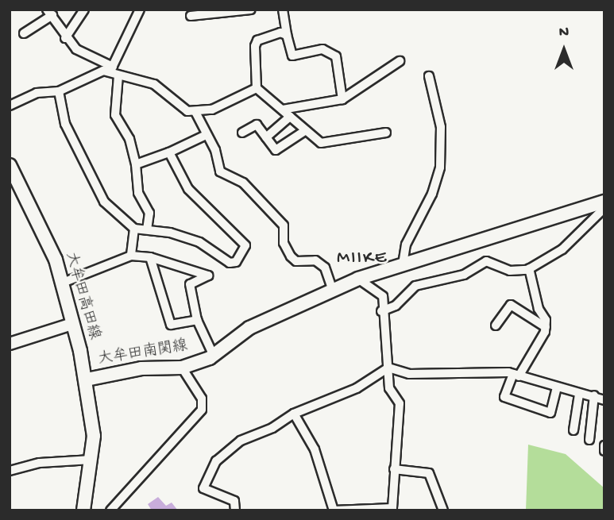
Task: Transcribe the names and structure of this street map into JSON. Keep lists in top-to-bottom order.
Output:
{
  "streets": {
    "main road": ["大牟田高田線", "大牟田南関線"]
  },
  "crossings": [
    ["大牟田高田線", "大牟田南関線"]
  ],
  "districts": ["MIIKE"],
  "north": "top"
}
